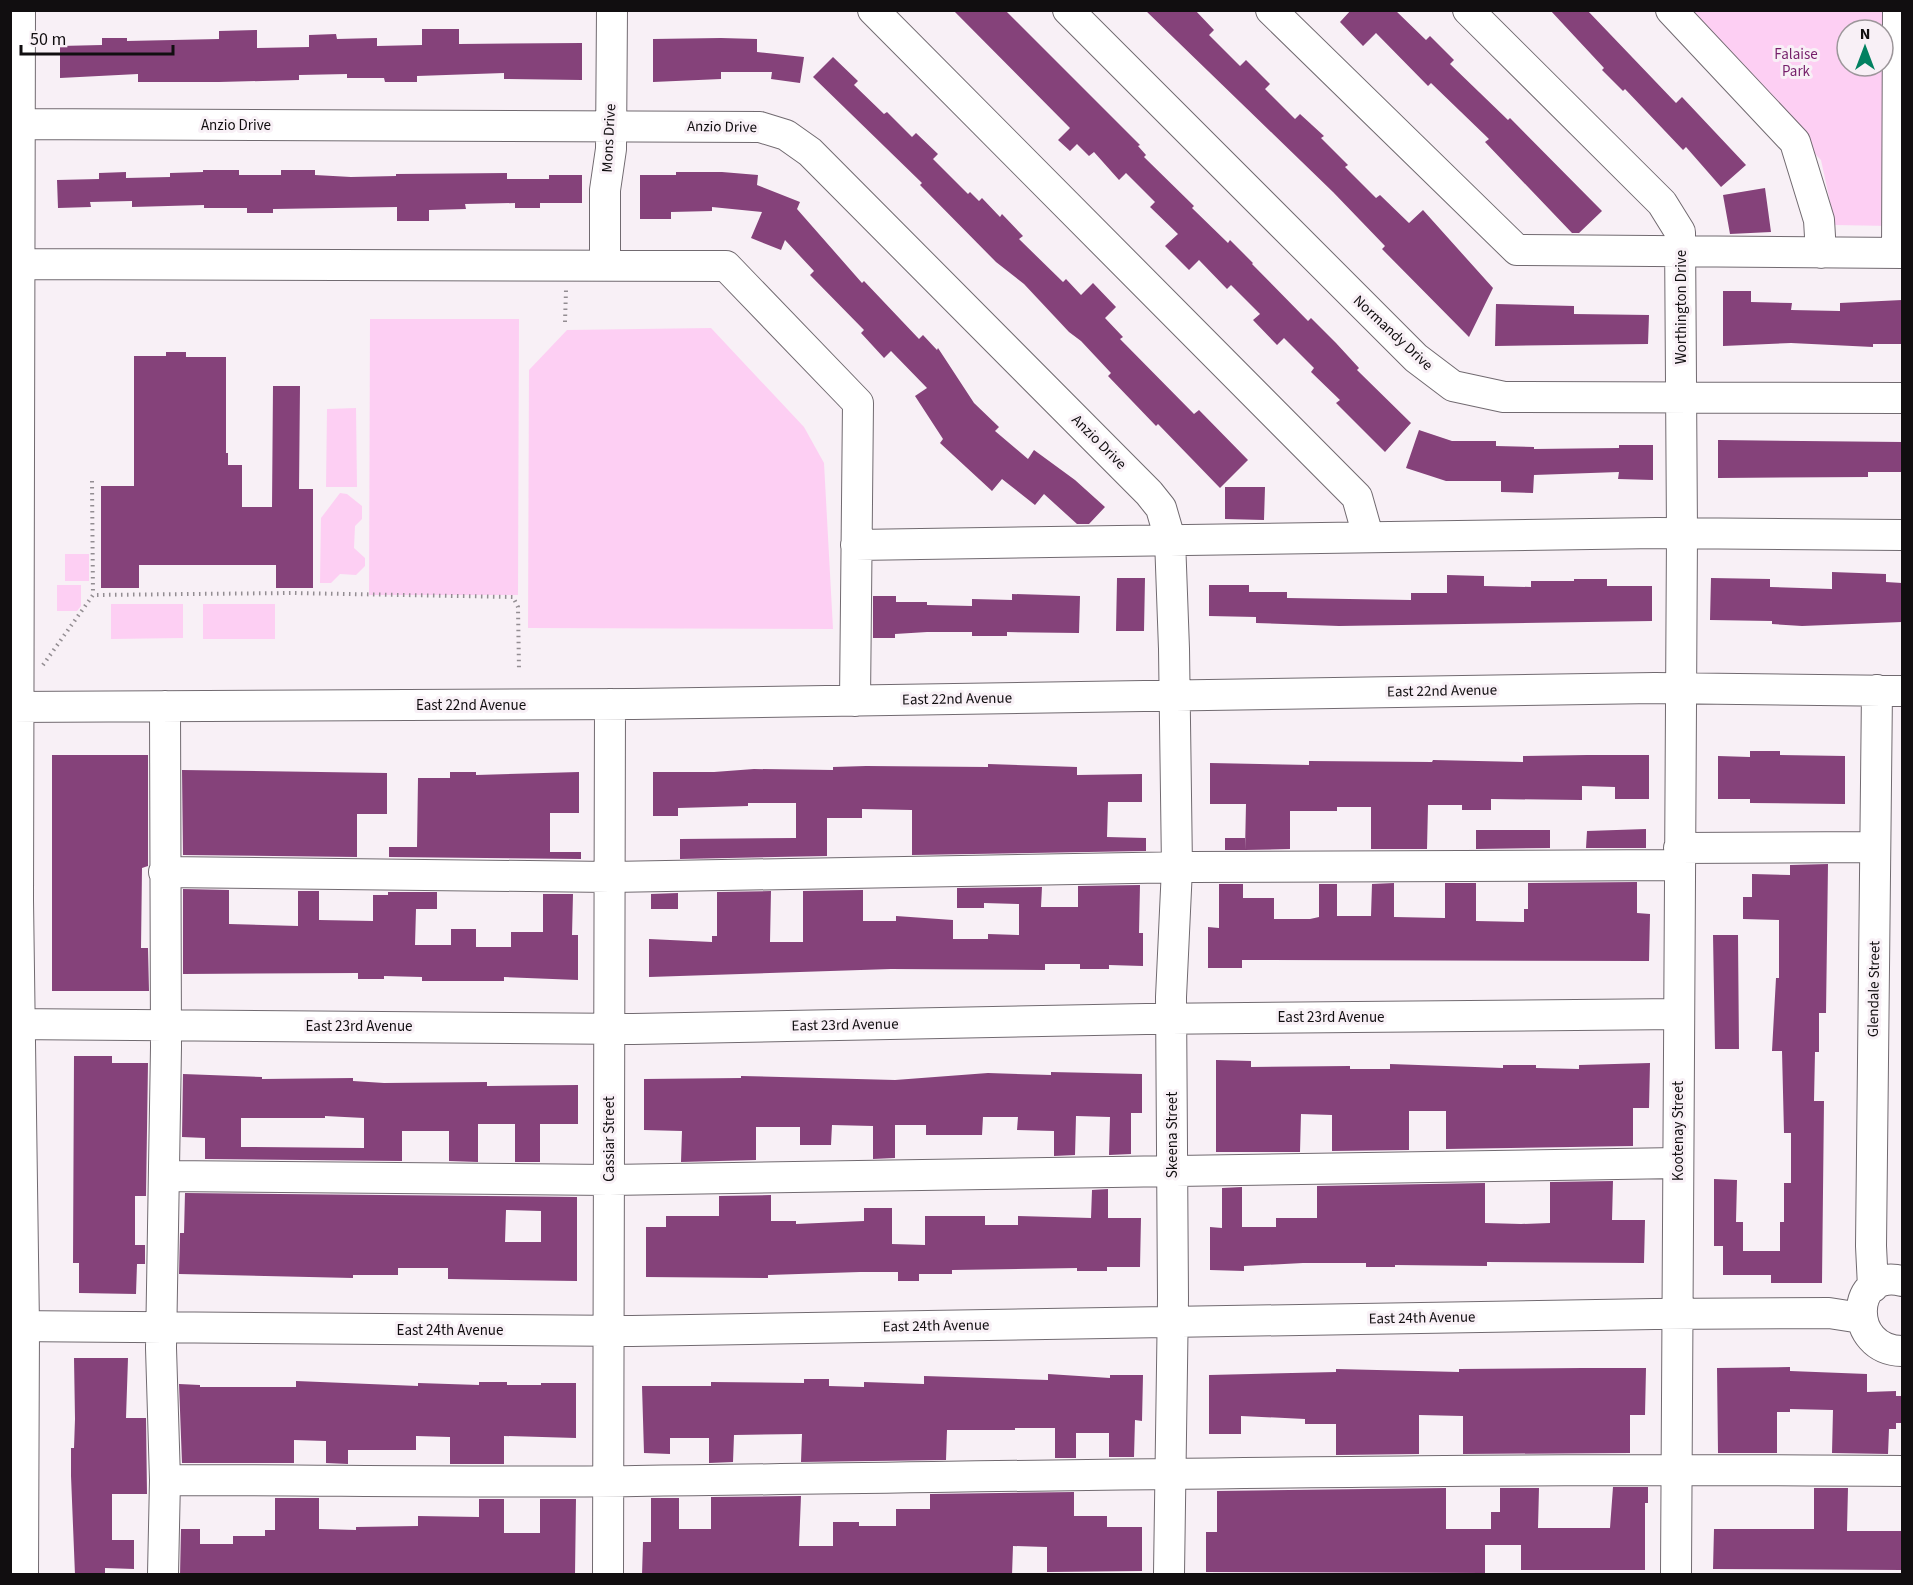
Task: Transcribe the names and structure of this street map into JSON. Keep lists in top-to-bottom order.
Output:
{
  "streets": {
    "street": [
      "Anzio Drive",
      "Mons Drive",
      "Worthington Drive",
      "Normandy Drive",
      "East 22nd Avenue",
      "Glendale Street",
      "East 23rd Avenue",
      "Kootenay Street",
      "Skeena Street",
      "Cassiar Street",
      "East 24th Avenue"
    ]
  },
  "crossings": [
    ["Anzio Drive", "Mons Drive"],
    ["Anzio Drive", "East 22nd Avenue"],
    ["Anzio Drive", "Skeena Street"],
    ["Worthington Drive", "Normandy Drive"],
    ["Worthington Drive", "East 22nd Avenue"],
    ["Worthington Drive", "Kootenay Street"],
    ["East 22nd Avenue", "Glendale Street"],
    ["East 22nd Avenue", "Kootenay Street"],
    ["East 22nd Avenue", "Skeena Street"],
    ["East 22nd Avenue", "Cassiar Street"],
    ["East 23rd Avenue", "Kootenay Street"],
    ["East 23rd Avenue", "Skeena Street"],
    ["East 23rd Avenue", "Cassiar Street"],
    ["Kootenay Street", "East 24th Avenue"],
    ["Skeena Street", "East 24th Avenue"],
    ["Cassiar Street", "East 24th Avenue"]
  ],
  "parks": ["Falaise Park"],
  "scale_bar": "50 m",
  "north": "top"
}
